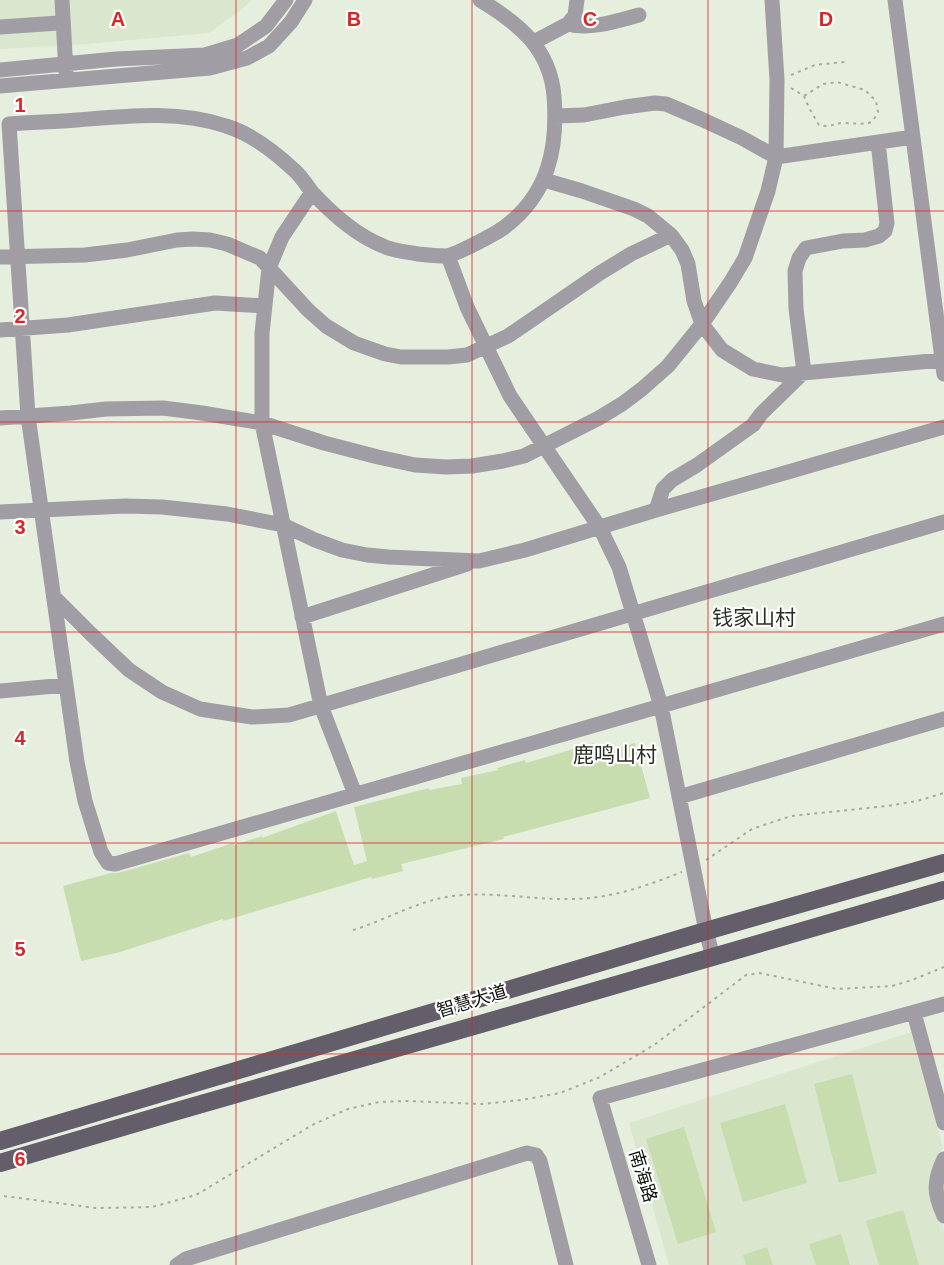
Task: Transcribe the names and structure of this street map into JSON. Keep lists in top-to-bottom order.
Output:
{
  "streets": {
    "main road": ["智慧大道"],
    "street": ["南海路"]
  },
  "districts": ["钱家山村", "鹿鸣山村"],
  "grid": {
    "columns": [
      "A",
      "B",
      "C",
      "D"
    ],
    "rows": [
      "1",
      "2",
      "3",
      "4",
      "5",
      "6"
    ]
  }
}
